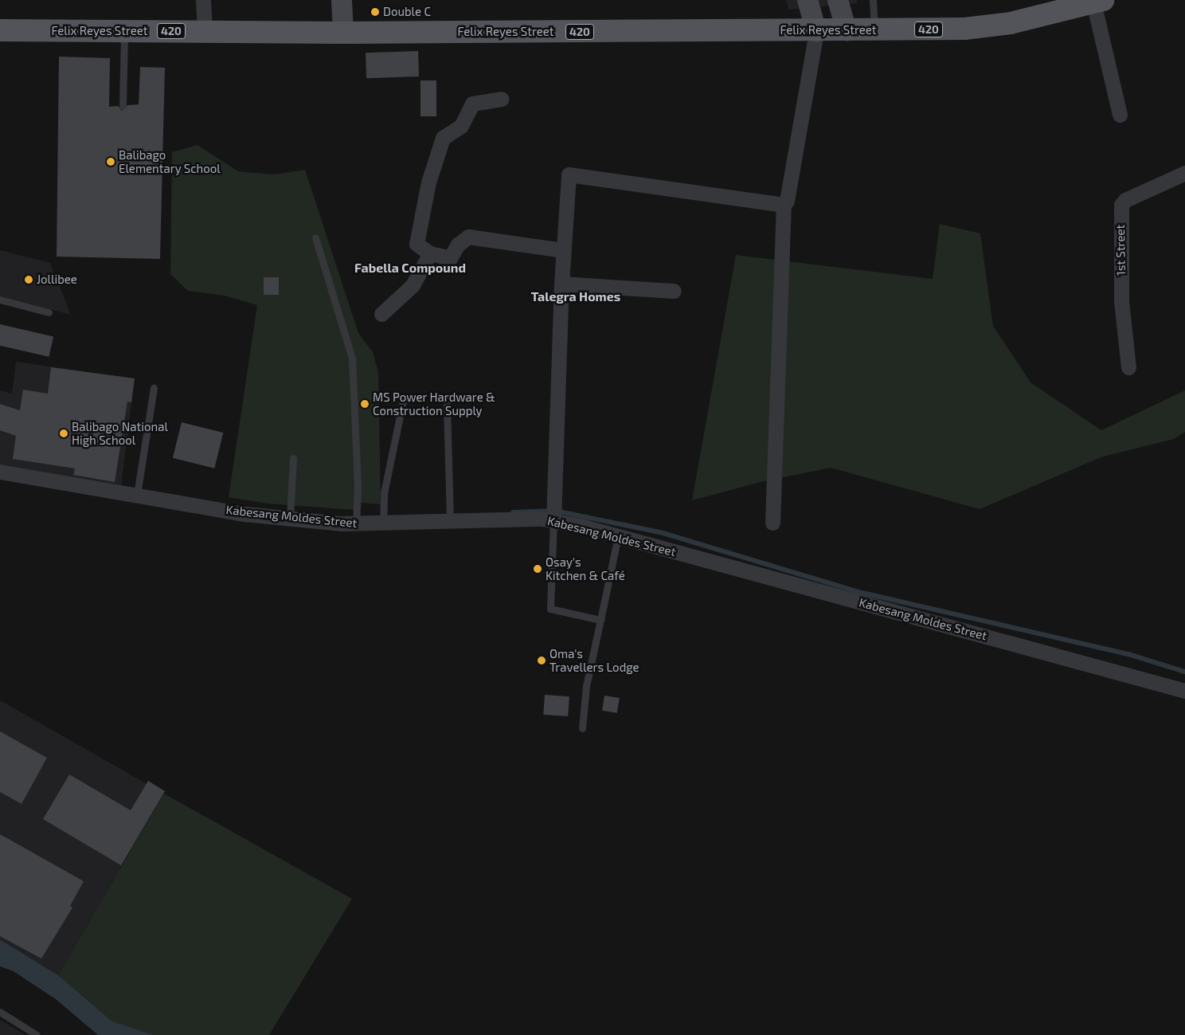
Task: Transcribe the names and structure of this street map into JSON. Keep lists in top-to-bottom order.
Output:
{
  "streets": {
    "main road": ["420", "Felix Reyes Street"],
    "street": ["1st Street", "Kabesang Moldes Street"]
  },
  "districts": ["Fabella Compound", "Talegra Homes"],
  "places": [
    "Double C",
    "Balibago Elementary School",
    "Jollibee",
    "MS Power Hardware & Construction Supply",
    "Balibago National High School",
    "Osay's Kitchen & Café",
    "Oma's Travellers Lodge"
  ]
}
